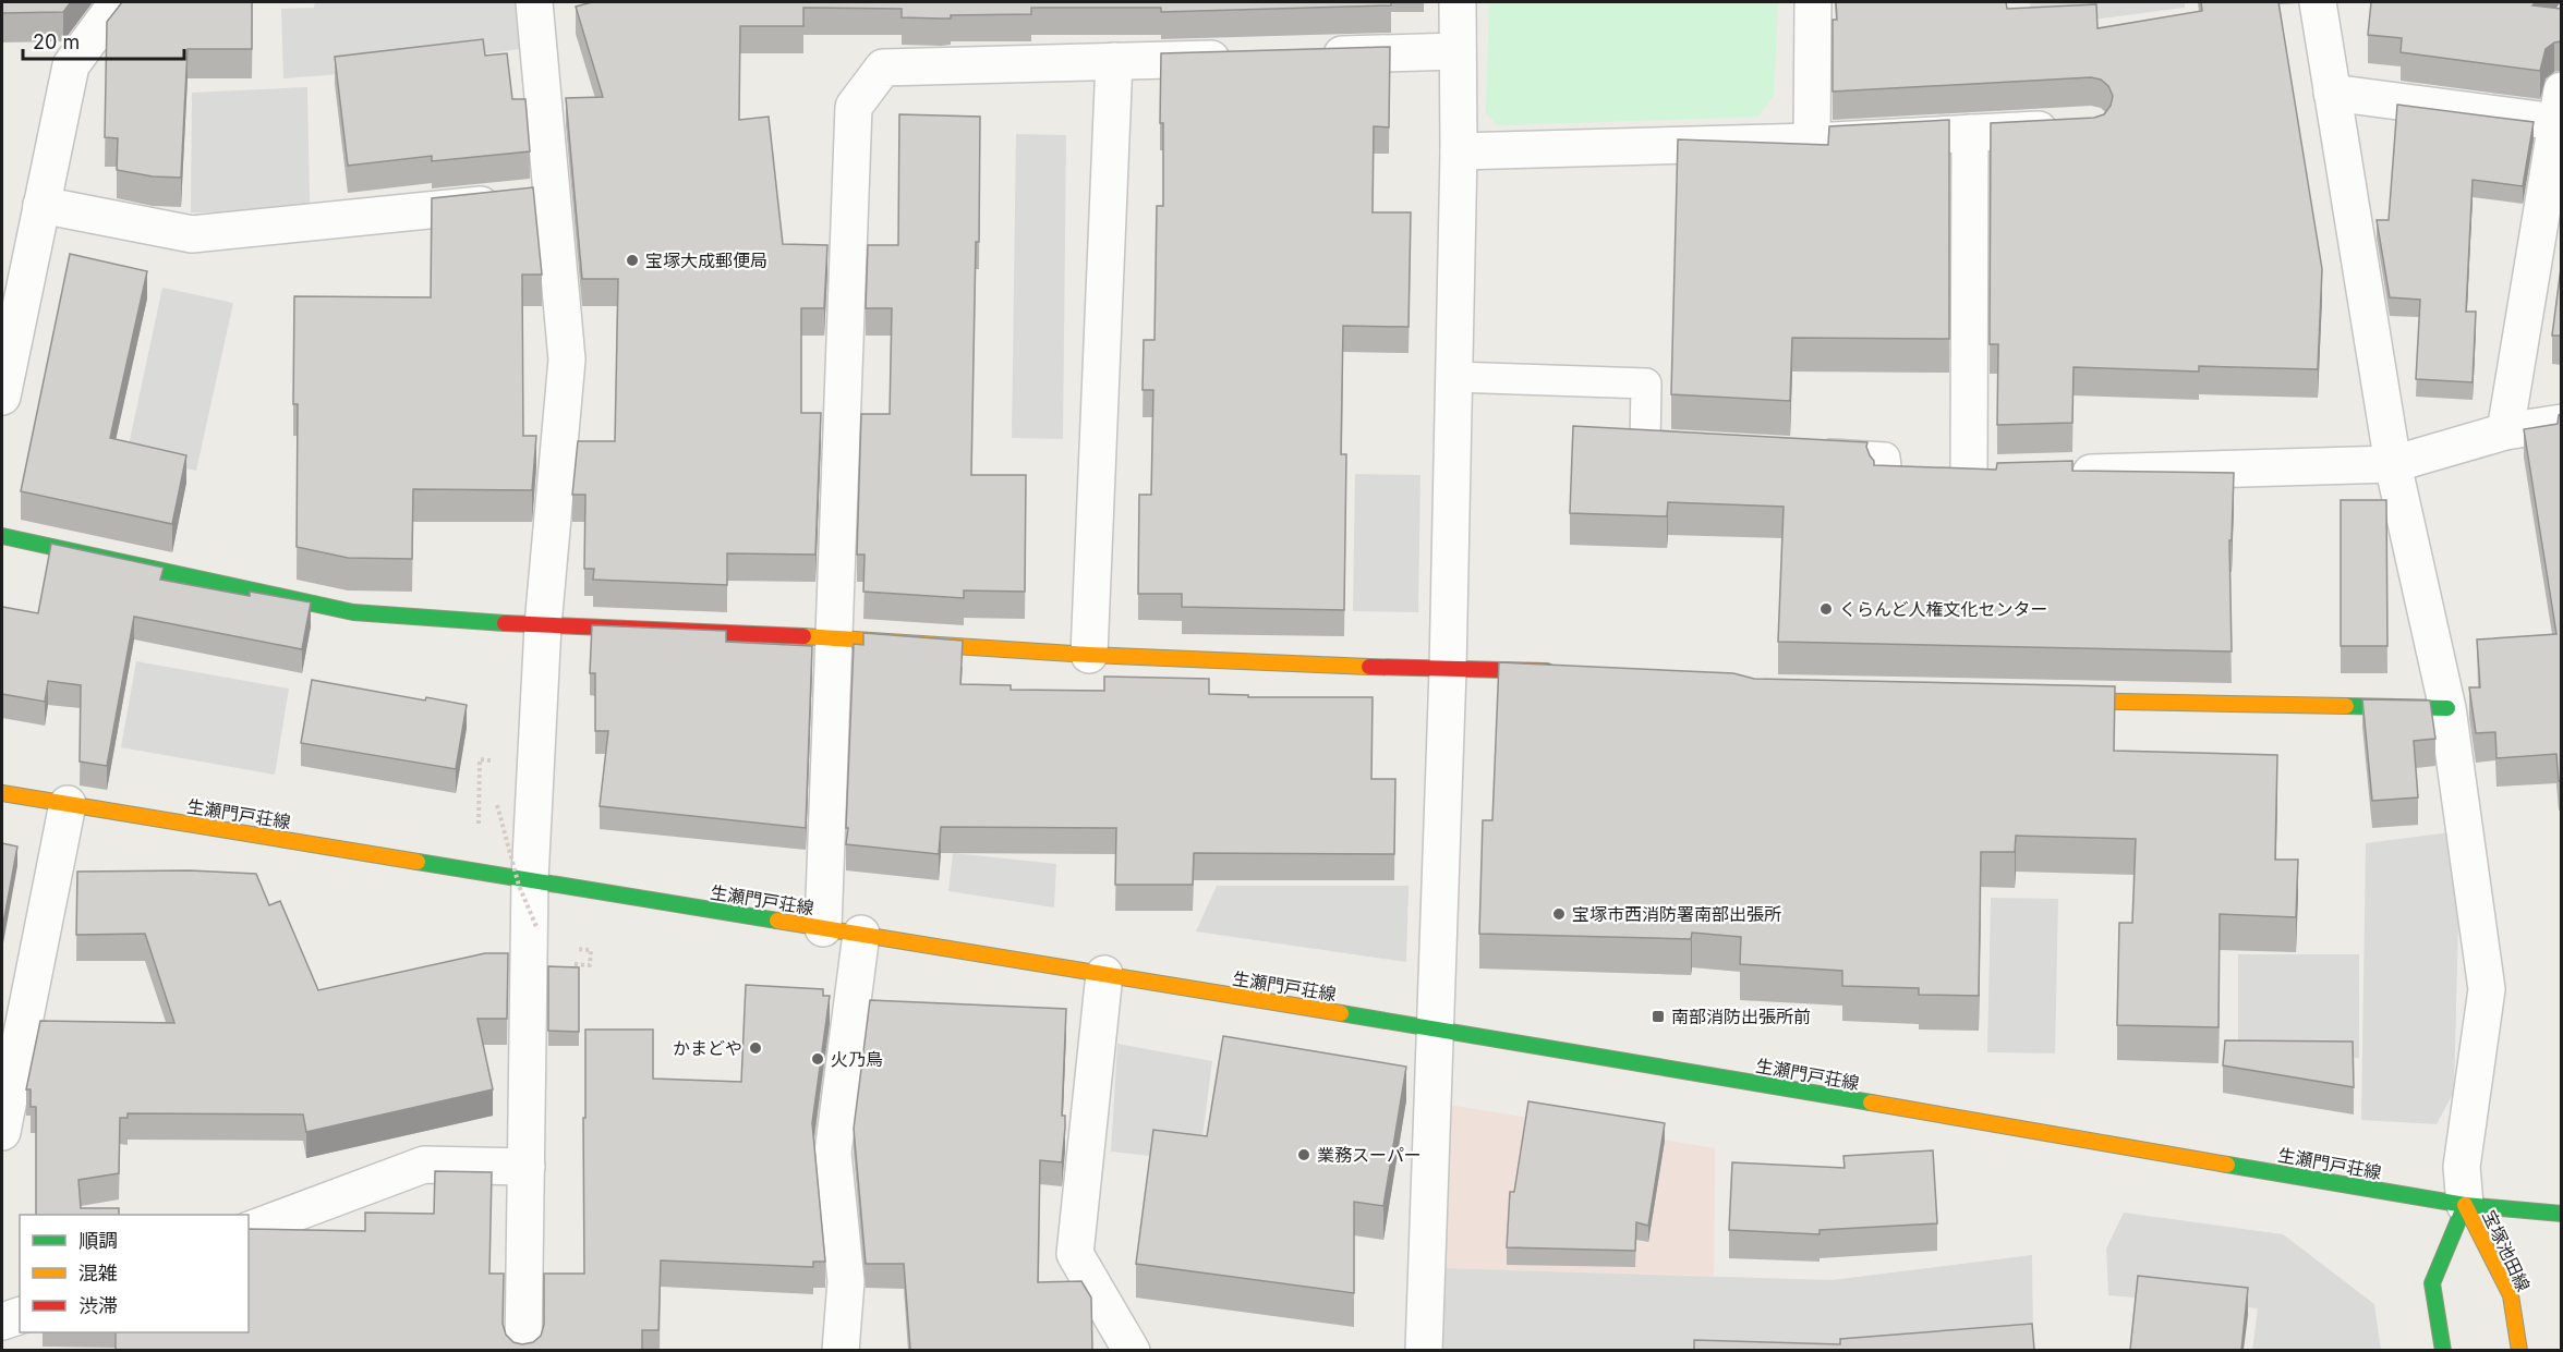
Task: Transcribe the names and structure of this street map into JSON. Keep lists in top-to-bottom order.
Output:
{
  "streets": {
    "main road": ["生瀬門戸荘線", "宝塚池田線"]
  },
  "crossings": [
    ["生瀬門戸荘線", "宝塚池田線"]
  ],
  "places": {
    "other": [
      "宝塚大成郵便局",
      "くらんど人権文化センター",
      "宝塚市西消防署南部出張所",
      "かまどや",
      "火乃鳥",
      "業務スーパー"
    ],
    "transit": ["南部消防出張所前"]
  },
  "legend": ["順調", "混雑", "渋滞"],
  "scale_bar": "20 m"
}
